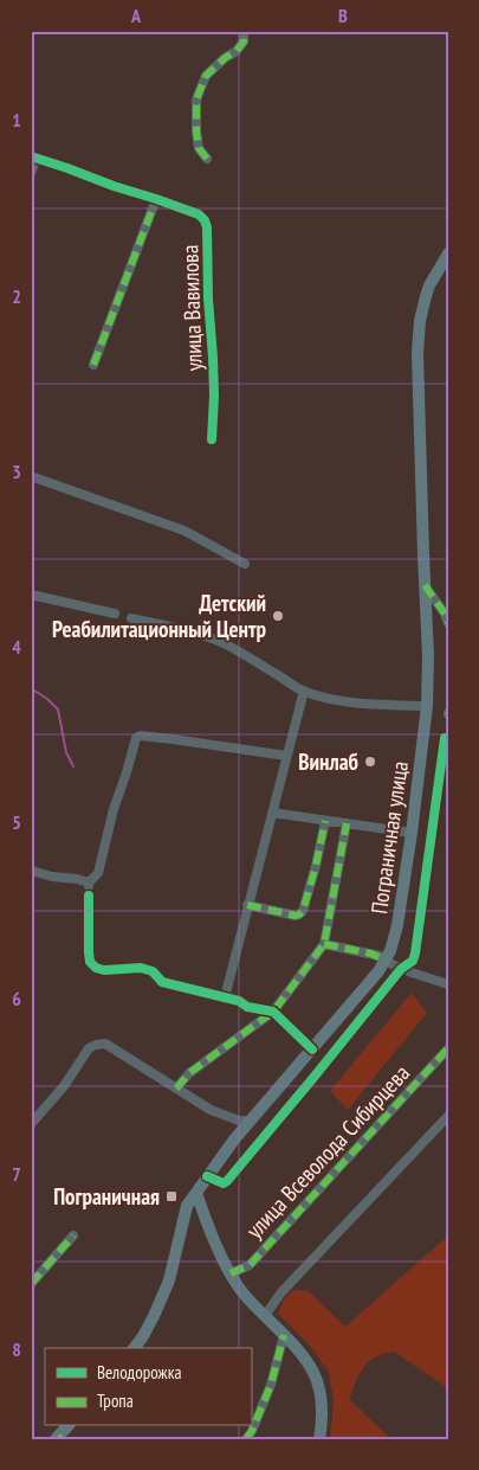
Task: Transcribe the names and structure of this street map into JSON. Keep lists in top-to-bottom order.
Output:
{
  "streets": {
    "main road": ["Пограничная улица"],
    "street": ["улица Вавилова", "улица Всеволода Сибирцева"]
  },
  "places": {
    "other": ["Детский Реабилитационный Центр", "Винлаб"],
    "transit": ["Пограничная"]
  },
  "legend": ["Велодорожка", "Тропа"],
  "grid": {
    "columns": ["A", "B"],
    "rows": [
      "1",
      "2",
      "3",
      "4",
      "5",
      "6",
      "7",
      "8"
    ]
  }
}
